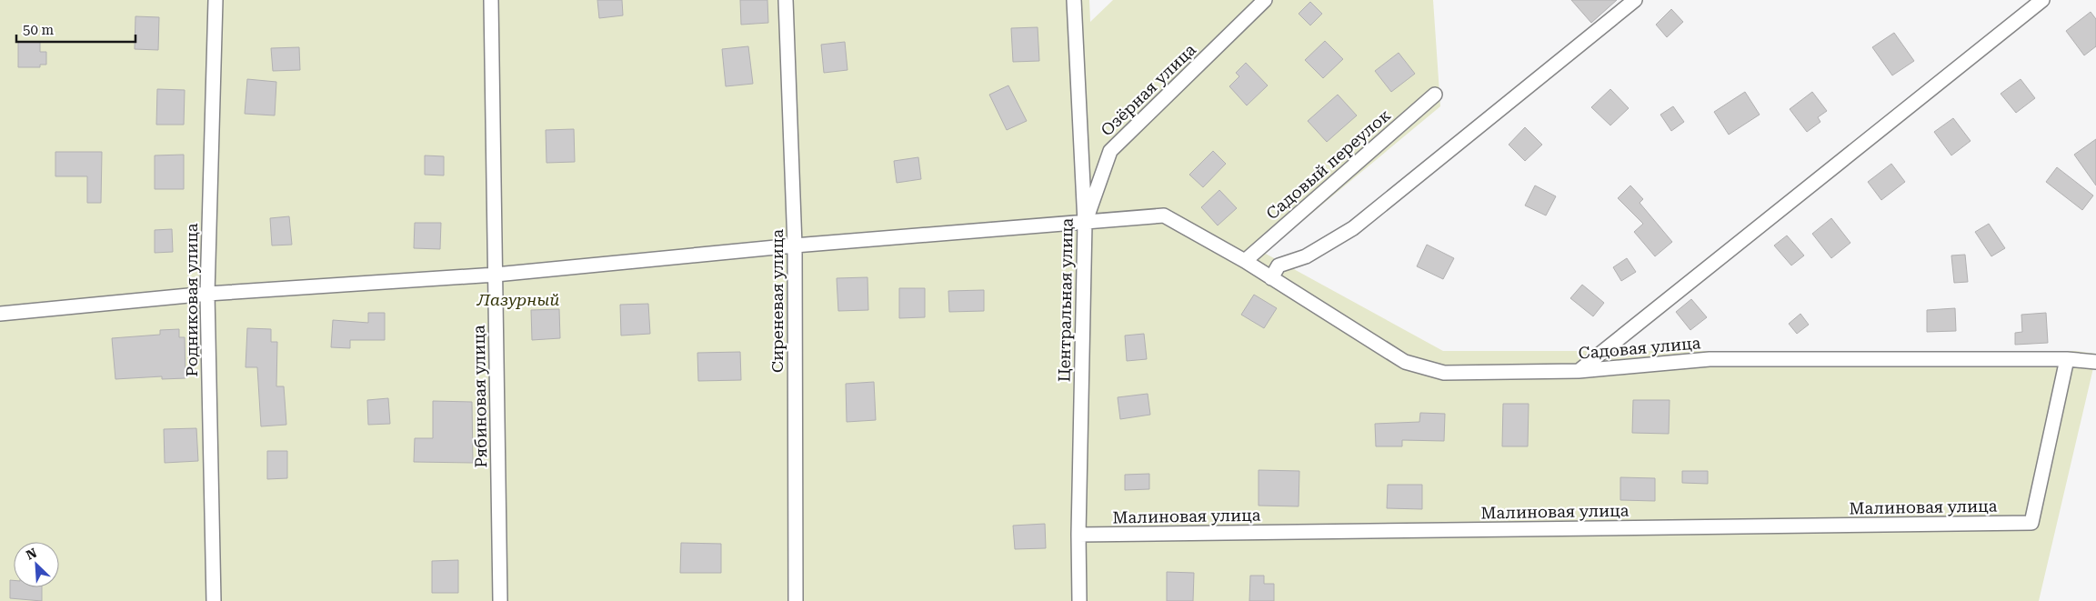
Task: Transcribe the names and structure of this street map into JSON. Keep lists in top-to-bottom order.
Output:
{
  "streets": {
    "street": [
      "Озёрная улица",
      "Садовый переулок",
      "Родниковая улица",
      "Центральная улица",
      "Сиреневая улица",
      "Садовая улица",
      "Рябиновая улица",
      "Малиновая улица"
    ]
  },
  "crossings": [
    ["Озёрная улица", "Центральная улица"],
    ["Озёрная улица", "Садовая улица"],
    ["Садовый переулок", "Садовая улица"],
    ["Родниковая улица", "Садовая улица"],
    ["Центральная улица", "Садовая улица"],
    ["Центральная улица", "Малиновая улица"],
    ["Сиреневая улица", "Садовая улица"],
    ["Садовая улица", "Рябиновая улица"],
    ["Садовая улица", "Малиновая улица"]
  ],
  "parks": ["Лазурный"],
  "scale_bar": "50 m",
  "north": "top left"
}
